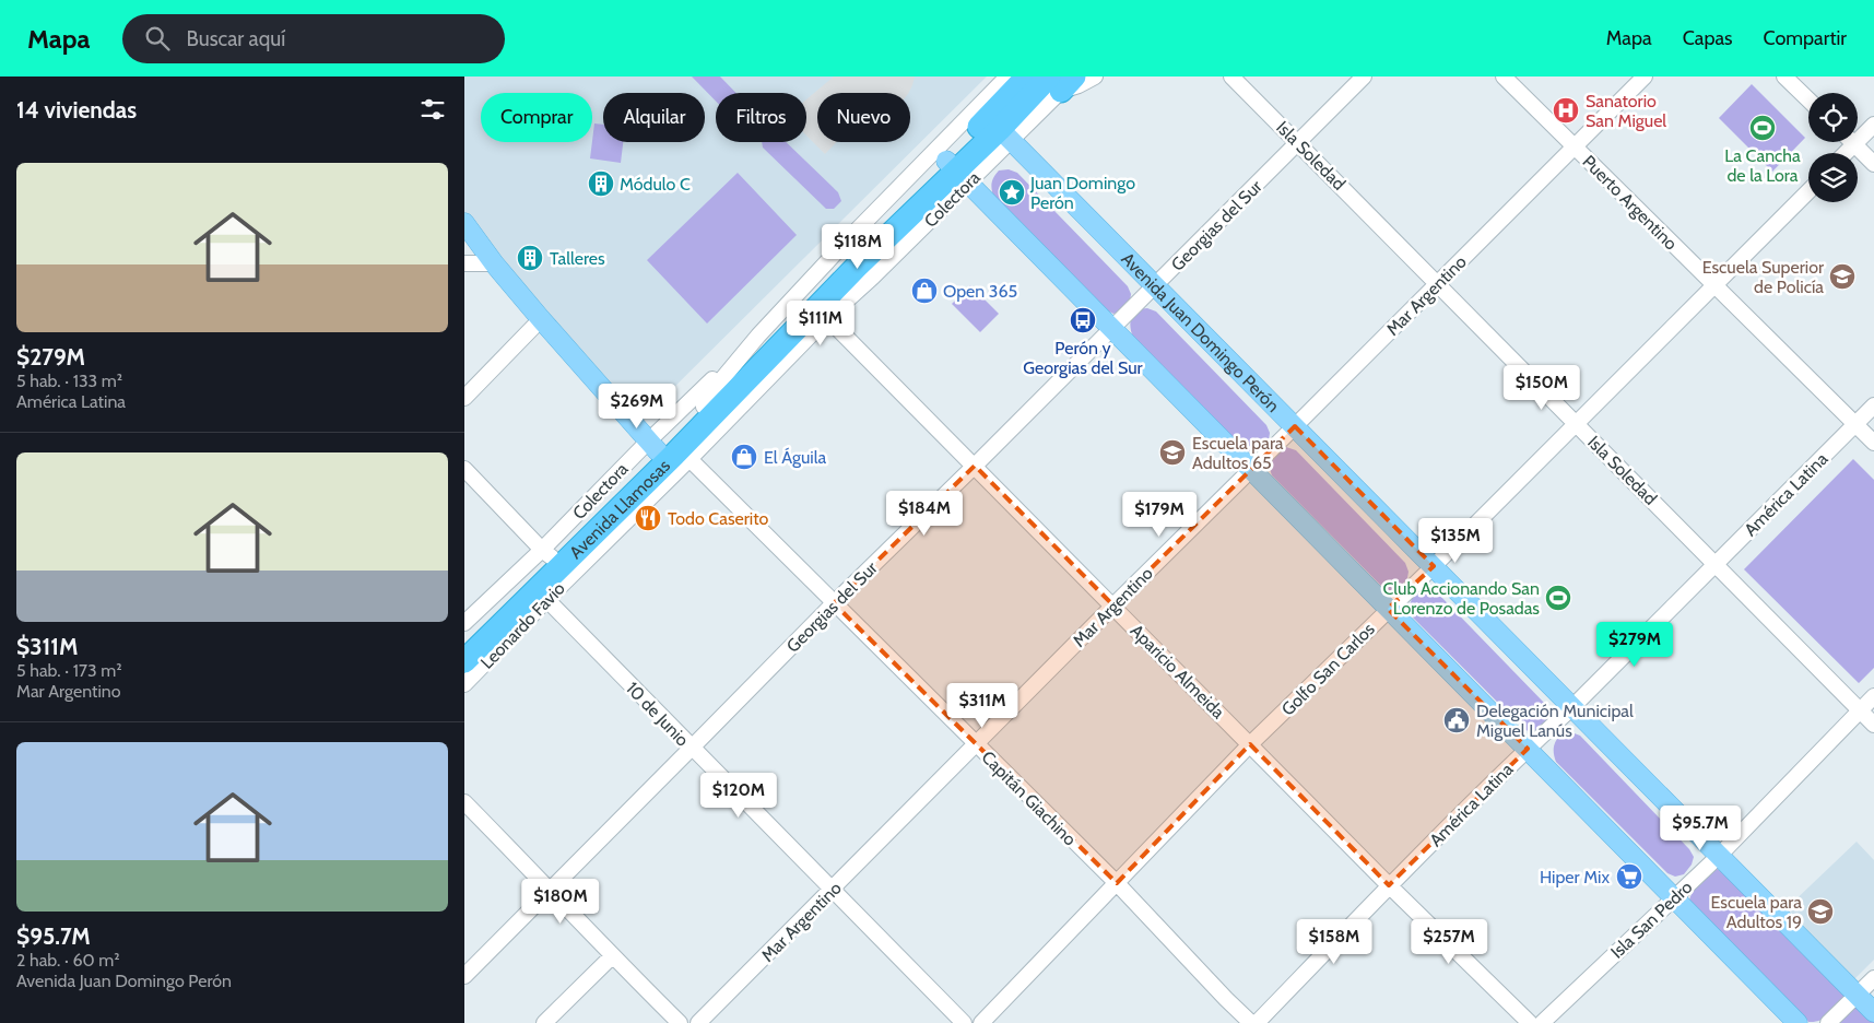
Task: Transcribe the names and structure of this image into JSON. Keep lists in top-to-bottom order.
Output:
{
  "streets": {
    "highway": ["Avenida Llamosas"],
    "main road": ["Avenida Juan Domingo Perón"],
    "street": [
      "Isla Soledad",
      "Colectora",
      "Puerto Argentino",
      "Georgias del Sur",
      "Mar Argentino",
      "América Latina",
      "Leonardo Favio",
      "Golfo San Carlos",
      "Aparicio Almeida",
      "10 de Junio",
      "Capitán Giachino",
      "Isla San Pedro"
    ]
  },
  "crossings": [
    ["Isla Soledad", "Georgias del Sur"],
    ["Isla Soledad", "Mar Argentino"],
    ["Isla Soledad", "América Latina"],
    ["Isla Soledad", "Golfo San Carlos"],
    ["Isla Soledad", "Isla San Pedro"],
    ["Colectora", "Avenida Juan Domingo Perón"],
    ["Colectora", "Avenida Llamosas"],
    ["Colectora", "Leonardo Favio"],
    ["Colectora", "Aparicio Almeida"],
    ["Puerto Argentino", "Mar Argentino"],
    ["Puerto Argentino", "América Latina"],
    ["Puerto Argentino", "Golfo San Carlos"],
    ["Georgias del Sur", "Avenida Juan Domingo Perón"],
    ["Georgias del Sur", "Aparicio Almeida"],
    ["Georgias del Sur", "10 de Junio"],
    ["Georgias del Sur", "Capitán Giachino"],
    ["Mar Argentino", "Avenida Juan Domingo Perón"],
    ["Mar Argentino", "Aparicio Almeida"],
    ["Mar Argentino", "10 de Junio"],
    ["Mar Argentino", "Capitán Giachino"],
    ["Avenida Juan Domingo Perón", "América Latina"],
    ["Avenida Juan Domingo Perón", "Avenida Llamosas"],
    ["Avenida Juan Domingo Perón", "Golfo San Carlos"],
    ["Avenida Juan Domingo Perón", "Isla San Pedro"],
    ["América Latina", "Aparicio Almeida"],
    ["Avenida Llamosas", "Leonardo Favio"],
    ["Avenida Llamosas", "10 de Junio"],
    ["Leonardo Favio", "10 de Junio"],
    ["Leonardo Favio", "Capitán Giachino"],
    ["Golfo San Carlos", "Aparicio Almeida"],
    ["Golfo San Carlos", "Capitán Giachino"]
  ],
  "places": {
    "hospital": ["Sanatorio San Miguel"],
    "sports": ["La Cancha de la Lora", "Club Accionando San Lorenzo de Posadas"],
    "building": ["Módulo C", "Talleres"],
    "place": ["Juan Domingo Perón"],
    "school or university": ["Escuela Superior de Policía", "Escuela para Adultos 65", "Escuela para Adultos 19"],
    "shop": ["Open 365", "El Águila"],
    "bus stop": ["Perón y Georgias del Sur"],
    "restaurant": ["Todo Caserito"],
    "public building": ["Delegación Municipal Miguel Lanús"],
    "supermarket": ["Hiper Mix"]
  },
  "page": {
    "header": "Mapa",
    "search": "Buscar aquí",
    "nav": ["Mapa", "Capas", "Compartir"],
    "heading": "14 viviendas",
    "chip": [
      "Comprar",
      "Alquilar",
      "Filtros",
      "Nuevo"
    ],
    "list": [
      {
        "name": "$279M",
        "note": "5 hab. · 133 m² · América Latina"
      },
      {
        "name": "$311M",
        "note": "5 hab. · 173 m² · Mar Argentino"
      },
      {
        "name": "$95.7M",
        "note": "2 hab. · 60 m² · Avenida Juan Domingo Perón"
      }
    ],
    "price": [
      "$118M",
      "$111M",
      "$150M",
      "$269M",
      "$184M",
      "$179M",
      "$135M",
      "$279M",
      "$311M",
      "$120M",
      "$95.7M",
      "$180M",
      "$158M",
      "$257M"
    ]
  }
}
